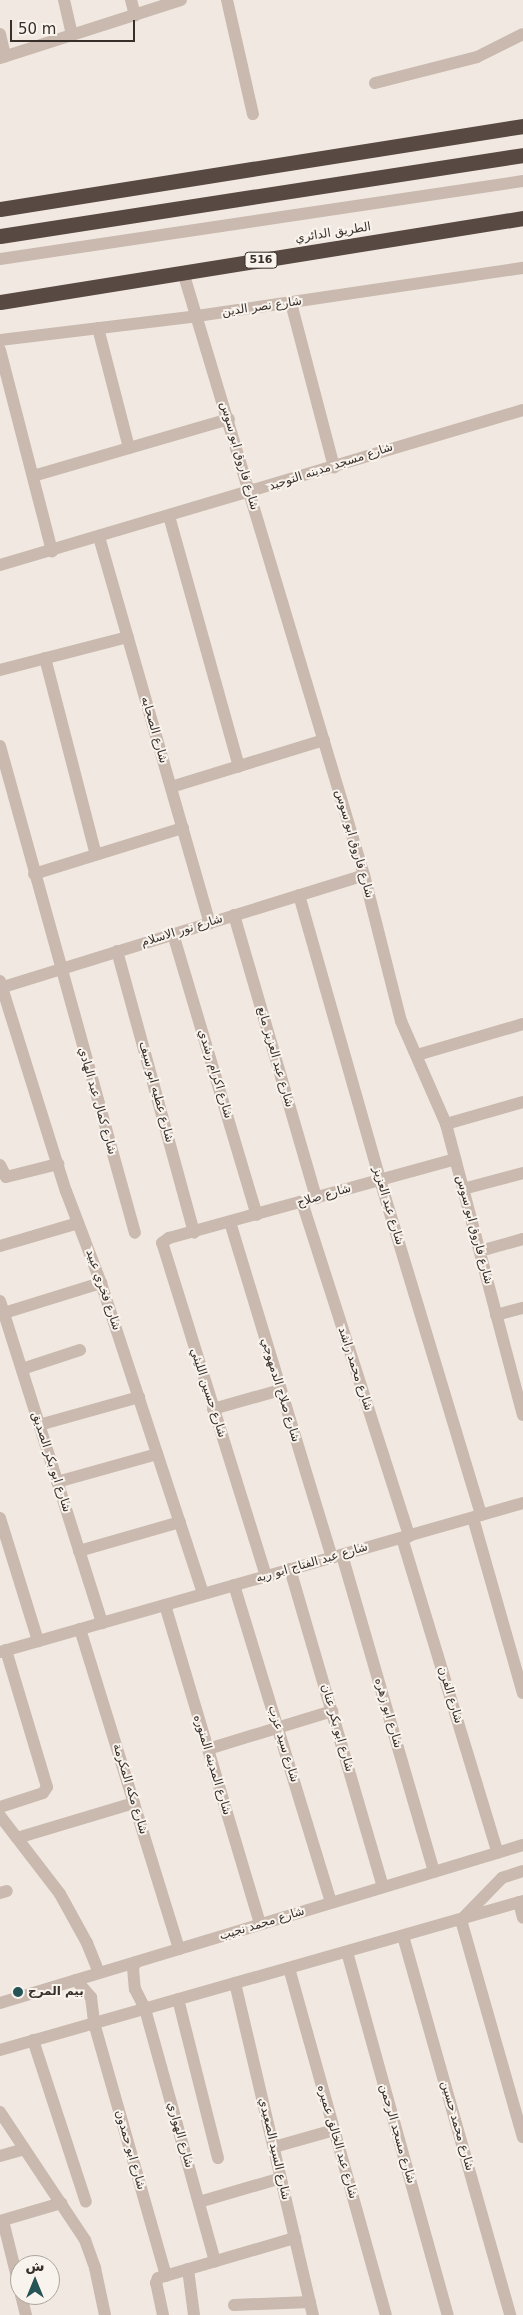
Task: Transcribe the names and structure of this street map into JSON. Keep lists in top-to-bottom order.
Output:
{
  "streets": {
    "highway": ["الطريق الدائري", "516"],
    "street": [
      "شارع نصر الدين",
      "شارع فاروق ابو سوس",
      "شارع مسجد مدينه التوحيد",
      "شارع الصحابه",
      "شارع نور الاسلام",
      "شارع عبد العزيز مانع",
      "شارع اكرام رشدي",
      "شارع عطيه ابو سيف",
      "شارع كمال عبد الهادي",
      "شارع صلاح",
      "شارع عبد العزيز",
      "شارع فخري عبيد",
      "شارع محمد راشد",
      "شارع صلاح الدمهوجي",
      "شارع حسين الليثي",
      "شارع ابو بكر الصديق",
      "شارع عبد الفتاح ابو ريه",
      "شارع الفرن",
      "شارع ابو زهره",
      "شارع ابو بكر عنان",
      "شارع سيد عزب",
      "شارع المدينه المنوره",
      "شارع مكه المكرمة",
      "شارع محمد نجيب",
      "شارع محمد حسين",
      "شارع مسجد الرحمن",
      "شارع الهواري",
      "شارع عبد الخالق عميره",
      "شارع السيد الصعيدي",
      "شارع ابو حمدون"
    ]
  },
  "crossings": [
    ["الطريق الدائري", "شارع فاروق ابو سوس"],
    ["شارع نصر الدين", "شارع فاروق ابو سوس"],
    ["شارع فاروق ابو سوس", "شارع مسجد مدينه التوحيد"],
    ["شارع فاروق ابو سوس", "شارع نور الاسلام"],
    ["شارع فاروق ابو سوس", "شارع صلاح"],
    ["شارع مسجد مدينه التوحيد", "شارع الصحابه"],
    ["شارع الصحابه", "شارع نور الاسلام"],
    ["شارع نور الاسلام", "شارع عبد العزيز مانع"],
    ["شارع نور الاسلام", "شارع اكرام رشدي"],
    ["شارع نور الاسلام", "شارع عطيه ابو سيف"],
    ["شارع نور الاسلام", "شارع كمال عبد الهادي"],
    ["شارع نور الاسلام", "شارع عبد العزيز"],
    ["شارع نور الاسلام", "شارع فخري عبيد"],
    ["شارع عبد العزيز مانع", "شارع صلاح"],
    ["شارع اكرام رشدي", "شارع صلاح"],
    ["شارع عطيه ابو سيف", "شارع صلاح"],
    ["شارع عطيه ابو سيف", "شارع حسين الليثي"],
    ["شارع صلاح", "شارع عبد العزيز"],
    ["شارع صلاح", "شارع محمد راشد"],
    ["شارع صلاح", "شارع صلاح الدمهوجي"],
    ["شارع صلاح", "شارع حسين الليثي"],
    ["شارع عبد العزيز", "شارع عبد الفتاح ابو ريه"],
    ["شارع فخري عبيد", "شارع عبد الفتاح ابو ريه"],
    ["شارع محمد راشد", "شارع عبد الفتاح ابو ريه"],
    ["شارع محمد راشد", "شارع الفرن"],
    ["شارع صلاح الدمهوجي", "شارع عبد الفتاح ابو ريه"],
    ["شارع صلاح الدمهوجي", "شارع ابو زهره"],
    ["شارع حسين الليثي", "شارع عبد الفتاح ابو ريه"],
    ["شارع ابو بكر الصديق", "شارع عبد الفتاح ابو ريه"],
    ["شارع عبد الفتاح ابو ريه", "شارع الفرن"],
    ["شارع عبد الفتاح ابو ريه", "شارع ابو زهره"],
    ["شارع عبد الفتاح ابو ريه", "شارع ابو بكر عنان"],
    ["شارع عبد الفتاح ابو ريه", "شارع سيد عزب"],
    ["شارع عبد الفتاح ابو ريه", "شارع المدينه المنوره"],
    ["شارع عبد الفتاح ابو ريه", "شارع مكه المكرمة"],
    ["شارع الفرن", "شارع محمد نجيب"],
    ["شارع ابو زهره", "شارع محمد نجيب"],
    ["شارع ابو بكر عنان", "شارع محمد نجيب"],
    ["شارع سيد عزب", "شارع محمد نجيب"],
    ["شارع المدينه المنوره", "شارع محمد نجيب"],
    ["شارع مكه المكرمة", "شارع محمد نجيب"],
    ["شارع محمد نجيب", "شارع الهواري"],
    ["شارع محمد نجيب", "شارع ابو حمدون"]
  ],
  "places": ["بيم المرج"],
  "scale_bar": "50 m",
  "north": "top"
}
